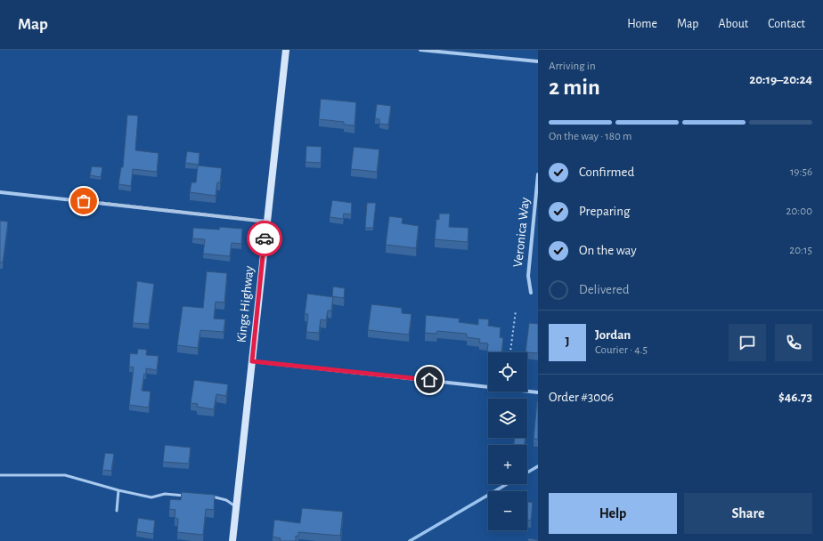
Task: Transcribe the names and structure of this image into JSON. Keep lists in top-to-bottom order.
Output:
{
  "streets": {
    "street": ["Veronica Way", "Kings Highway"]
  },
  "page": {
    "header": "Map",
    "nav": [
      "Home",
      "Map",
      "About",
      "Contact"
    ],
    "heading": ["2 min", "Arriving in", "20:19–20:24"],
    "panel": [
      "Jordan",
      "Courier · 4.5",
      "Order #3006",
      "$46.73"
    ],
    "bar": "On the way · 180 m",
    "list": [
      ["Confirmed", "19:56"],
      ["Preparing", "20:00"],
      ["On the way", "20:15"],
      "Delivered"
    ],
    "round": "J",
    "map_buttons": ["+", "−"],
    "buttons": ["Help", "Share"]
  }
}
